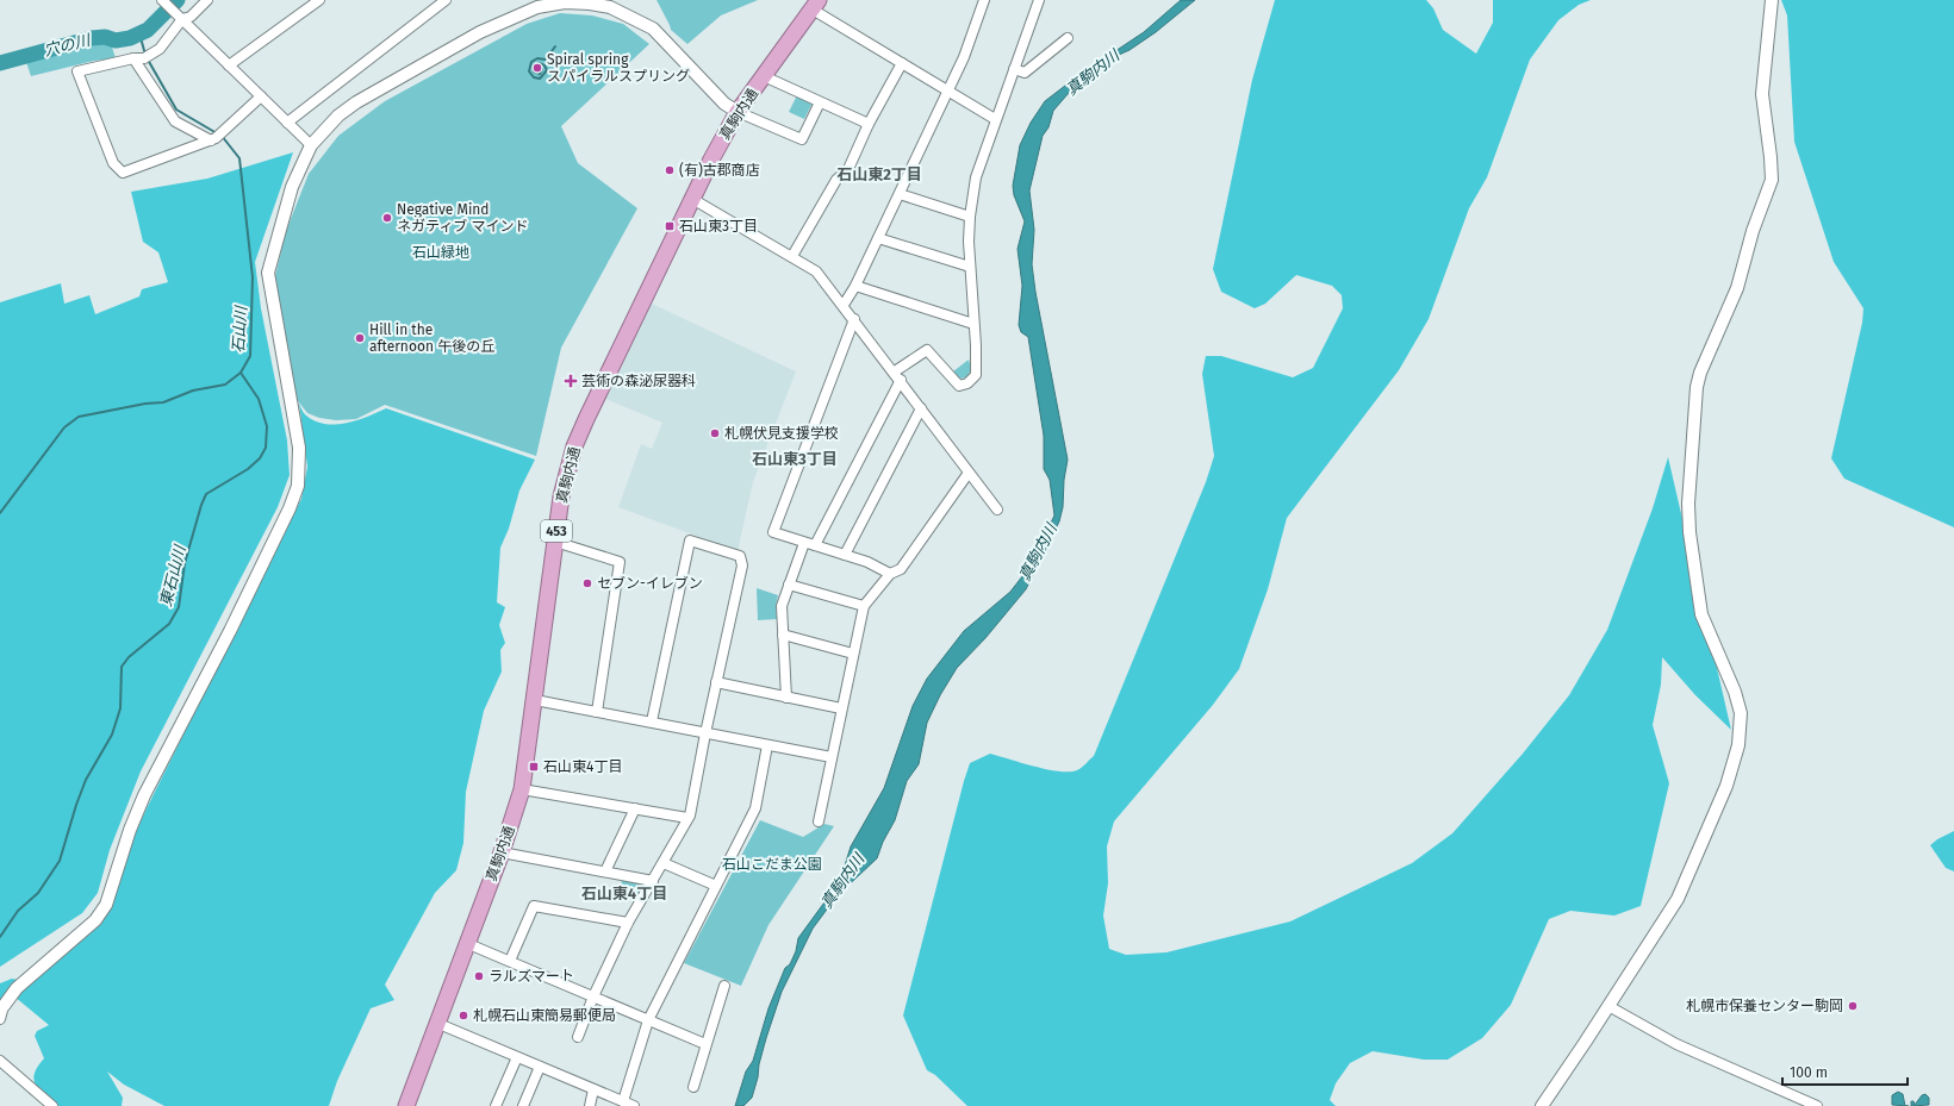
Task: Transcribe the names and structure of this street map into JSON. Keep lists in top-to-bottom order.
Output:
{
  "streets": {
    "highway": ["真駒内通", "453"]
  },
  "districts": ["石山東2丁目", "石山東3丁目", "石山東4丁目"],
  "water": [
    "穴の川",
    "真駒内川",
    "石山川",
    "東石山川"
  ],
  "parks": ["石山緑地", "石山こだま公園"],
  "places": {
    "other": [
      "Spiral spring スパイラルスプリング",
      "(有)古郡商店",
      "Negative Mind ネガティブ マインド",
      "Hill in the afternoon 午後の丘",
      "札幌伏見支援学校",
      "セブン-イレブン",
      "ラルズマート",
      "札幌市保養センター駒岡",
      "札幌石山東簡易郵便局"
    ],
    "transit": ["石山東3丁目", "石山東4丁目"],
    "health": ["芸術の森泌尿器科"]
  },
  "scale_bar": "100 m"
}
